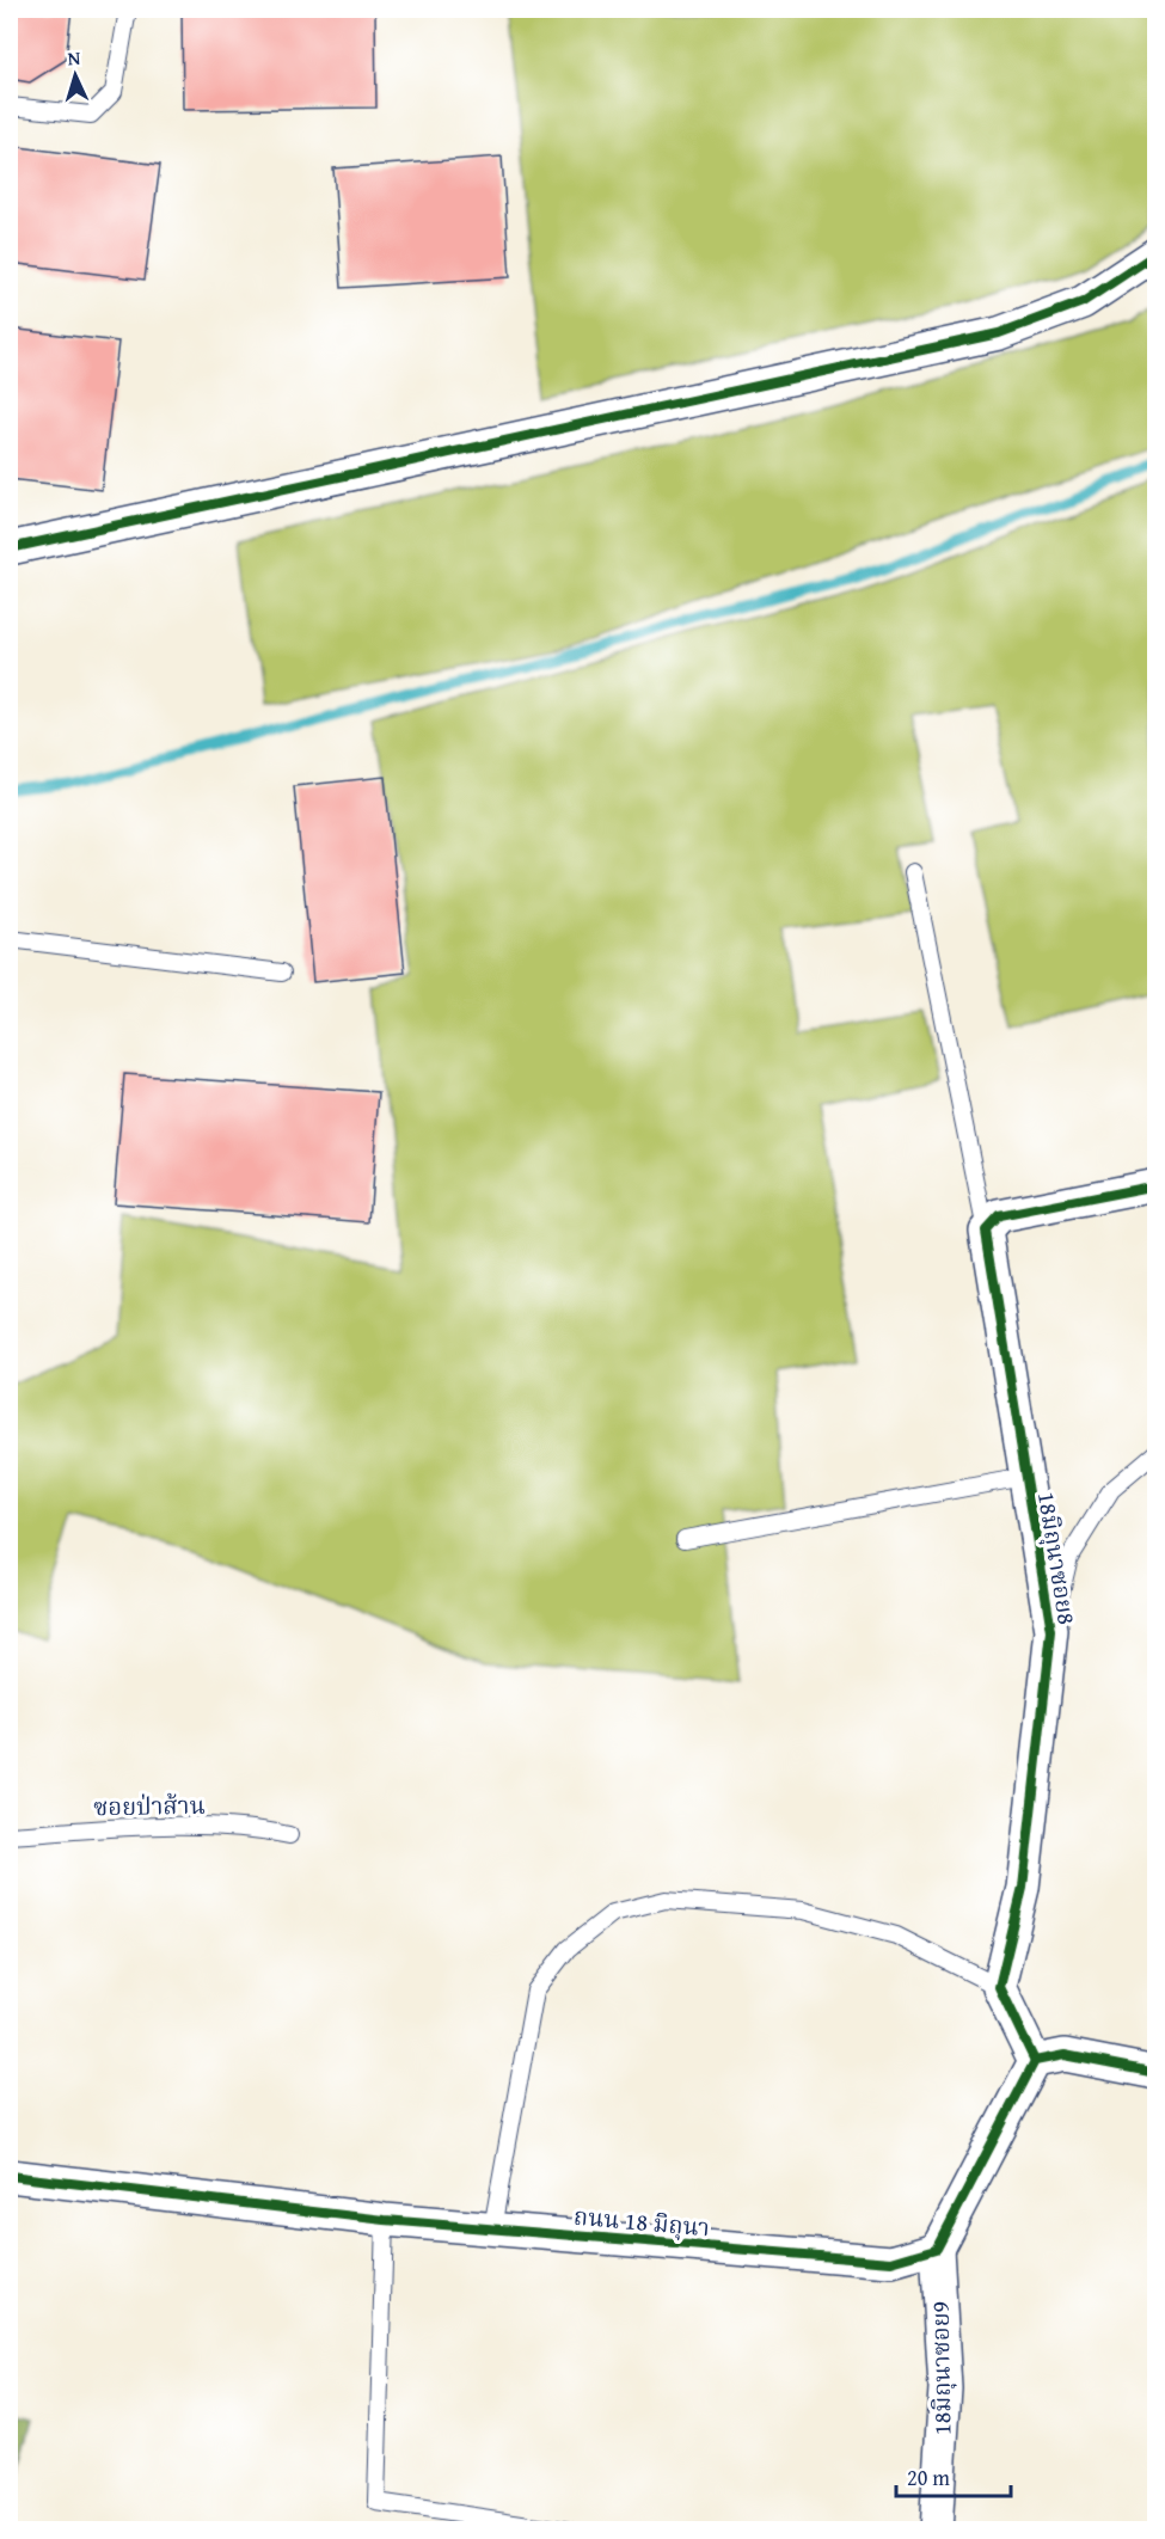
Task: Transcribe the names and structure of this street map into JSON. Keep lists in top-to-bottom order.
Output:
{
  "streets": {
    "street": ["18มิถุนาซอย8", "ถนน 18 มิถุนา", "18มิถุนาซอย9"],
    "lane": ["ซอยป่าส้าน"]
  },
  "crossings": [
    ["ถนน 18 มิถุนา", "18มิถุนาซอย9"]
  ],
  "scale_bar": "20 m",
  "north": "top"
}
